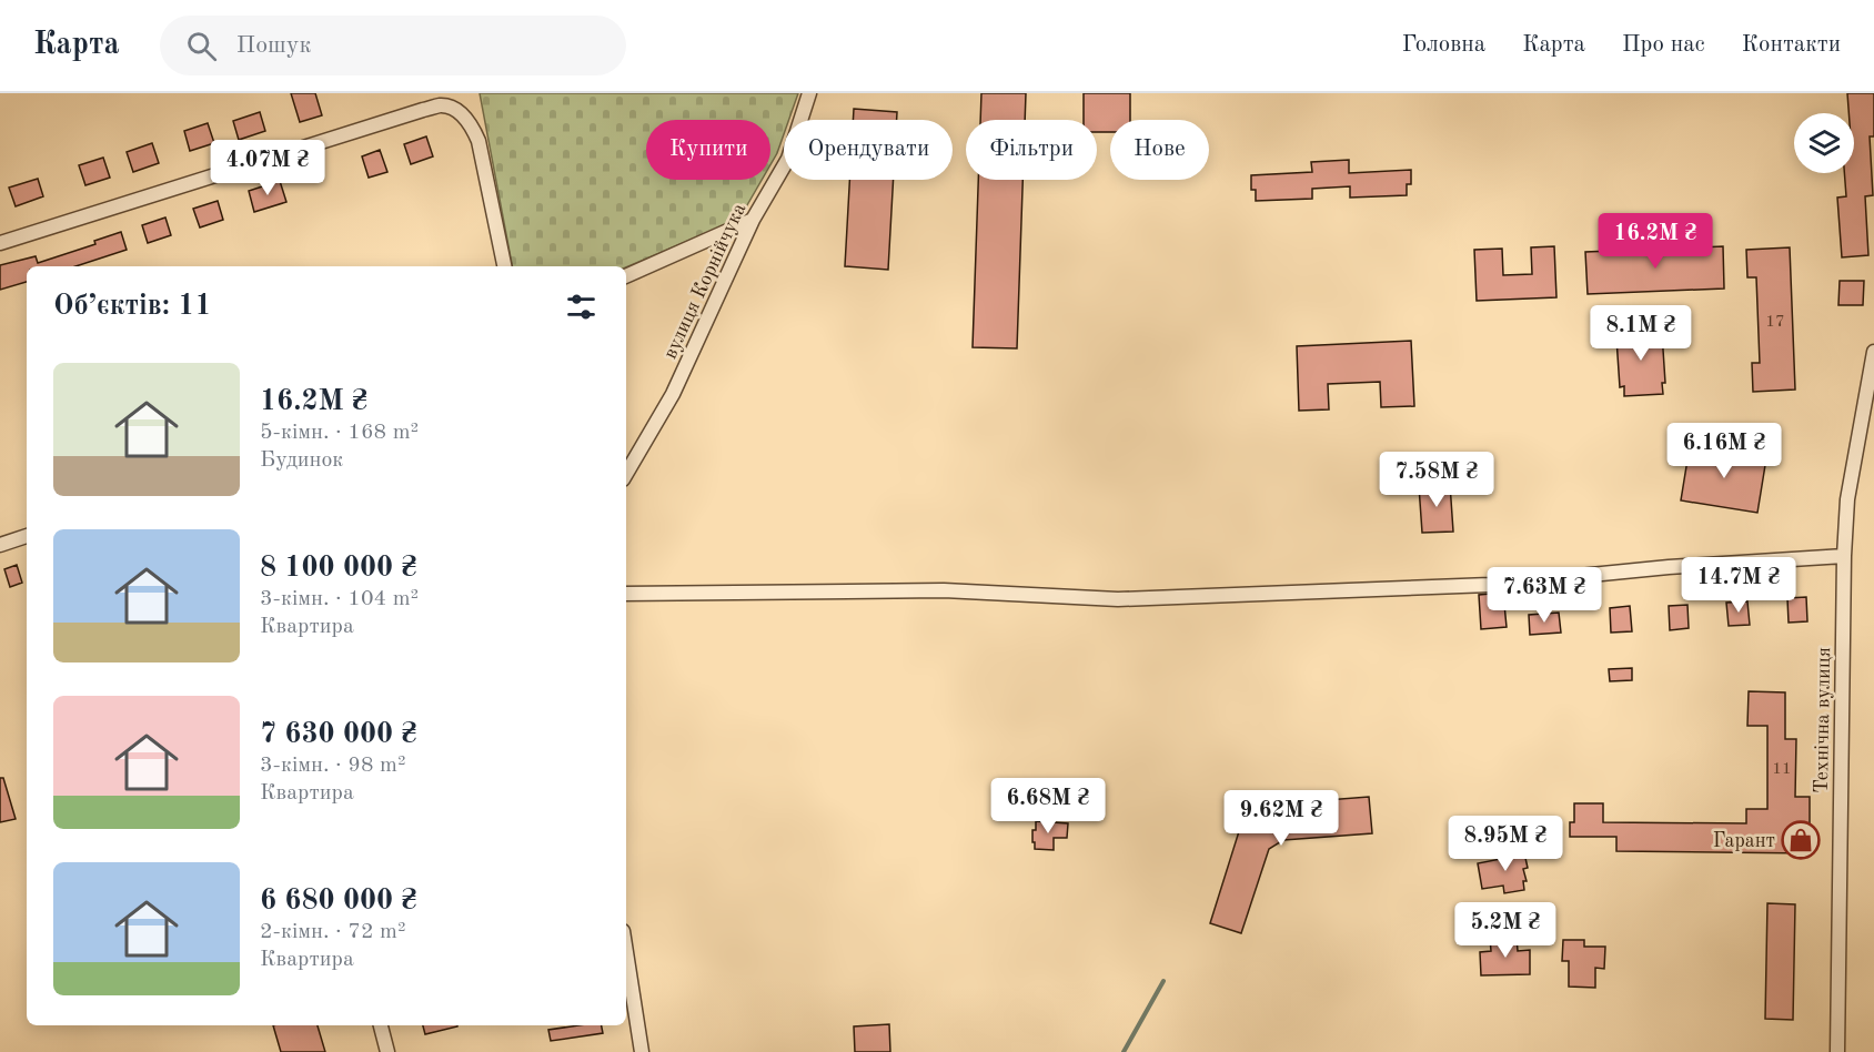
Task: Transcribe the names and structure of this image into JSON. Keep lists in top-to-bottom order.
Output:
{
  "streets": {
    "street": ["вулиця Корнійчука", "Технічна вулиця"]
  },
  "places": {
    "shop": ["Гарант"]
  },
  "house_numbers": ["17", "11"],
  "page": {
    "header": "Карта",
    "search": "Пошук",
    "nav": [
      "Головна",
      "Карта",
      "Про нас",
      "Контакти"
    ],
    "chip": [
      "Купити",
      "Орендувати",
      "Фільтри",
      "Нове"
    ],
    "price": [
      "4.07M ₴",
      "16.2M ₴",
      "8.1M ₴",
      "6.16M ₴",
      "7.58M ₴",
      "14.7M ₴",
      "7.63M ₴",
      "6.68M ₴",
      "9.62M ₴",
      "8.95M ₴",
      "5.2M ₴"
    ],
    "heading": "Об’єктів: 11",
    "list": [
      {
        "name": "16.2M ₴",
        "note": "5-кімн. · 168 m² · Будинок"
      },
      {
        "name": "8 100 000 ₴",
        "note": "3-кімн. · 104 m² · Квартира"
      },
      {
        "name": "7 630 000 ₴",
        "note": "3-кімн. · 98 m² · Квартира"
      },
      {
        "name": "6 680 000 ₴",
        "note": "2-кімн. · 72 m² · Квартира"
      }
    ]
  }
}
